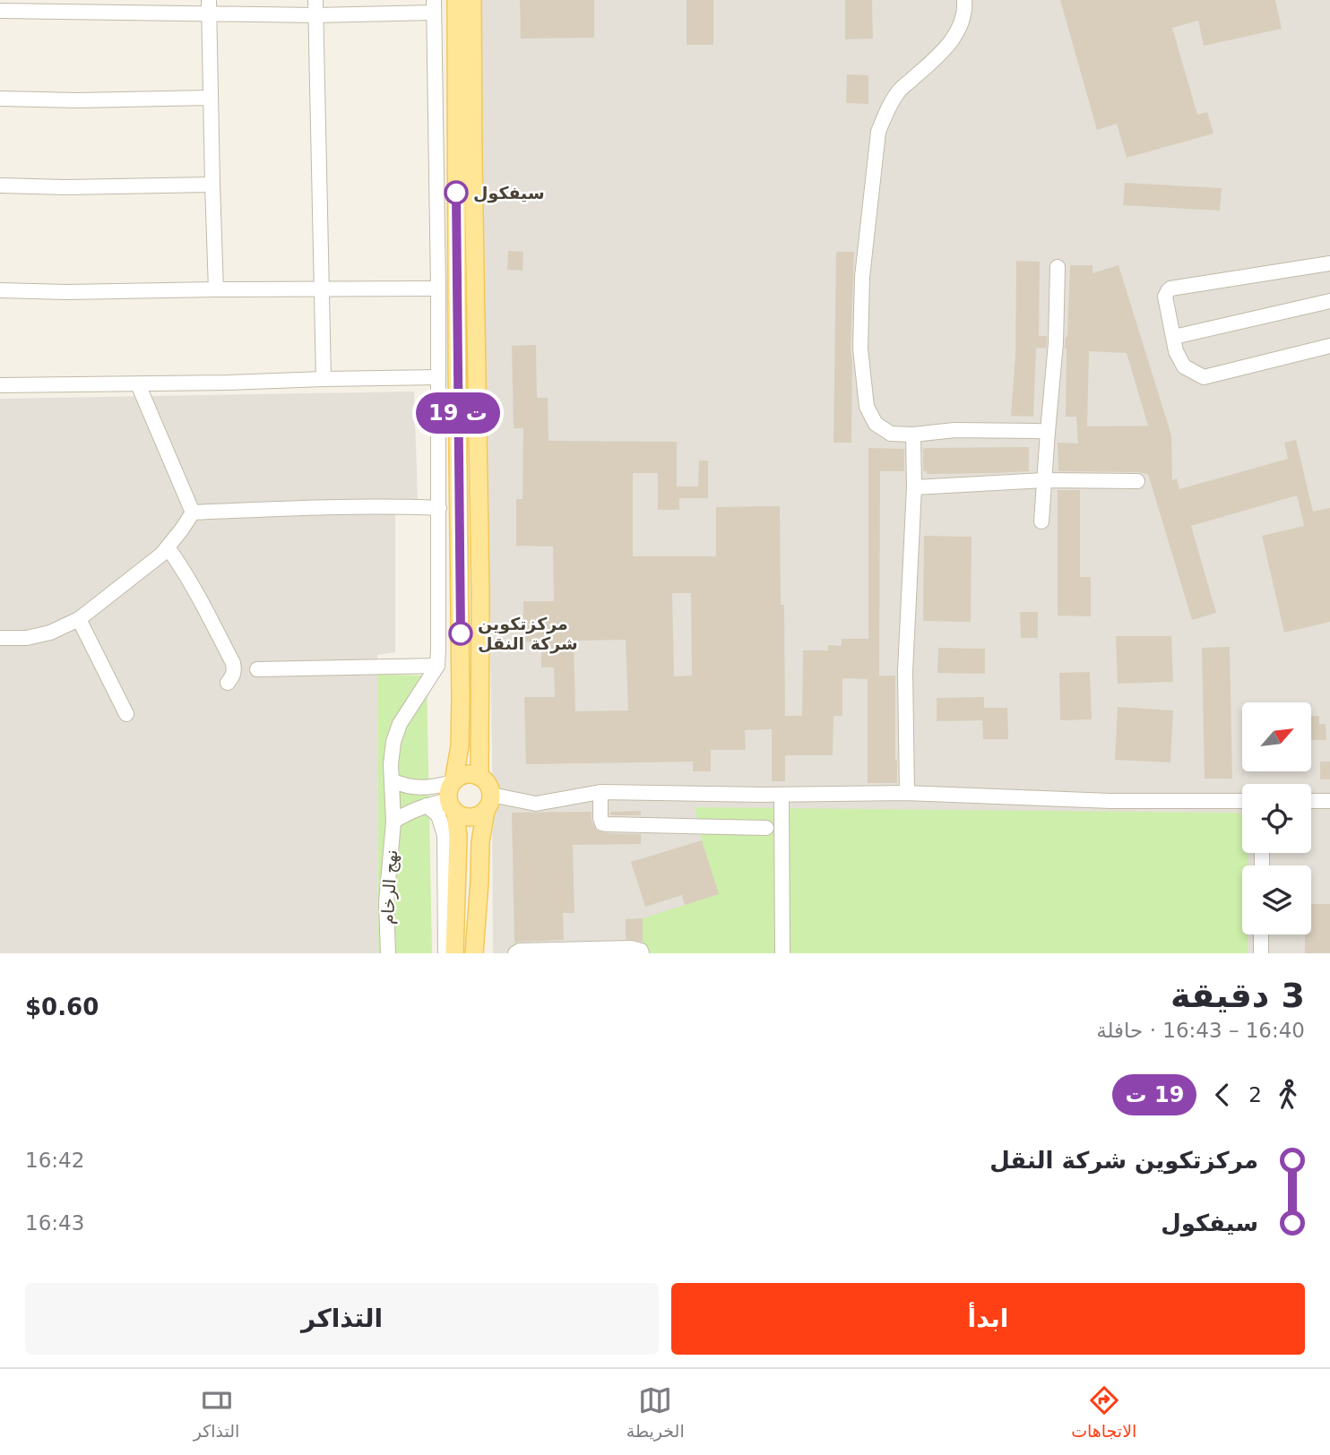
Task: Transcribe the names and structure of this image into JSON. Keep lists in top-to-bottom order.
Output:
{
  "streets": {
    "street": ["نهج الرخام"]
  },
  "places": ["سيفكول", "مركزتكوين شركة النقل"],
  "north": "top right",
  "page": {
    "on_map": "19 ت",
    "heading": ["3 دقيقة", "16:40 – 16:43 · حافلة", "$0.60"],
    "legs": ["2", "19 ت"],
    "list": [
      {
        "name": "مركزتكوين شركة النقل",
        "value": "16:42"
      },
      {
        "name": "سيفكول",
        "value": "16:43"
      }
    ],
    "buttons": ["ابدأ", "التذاكر"],
    "tabs": ["الاتجاهات", "الخريطة", "التذاكر"]
  }
}
